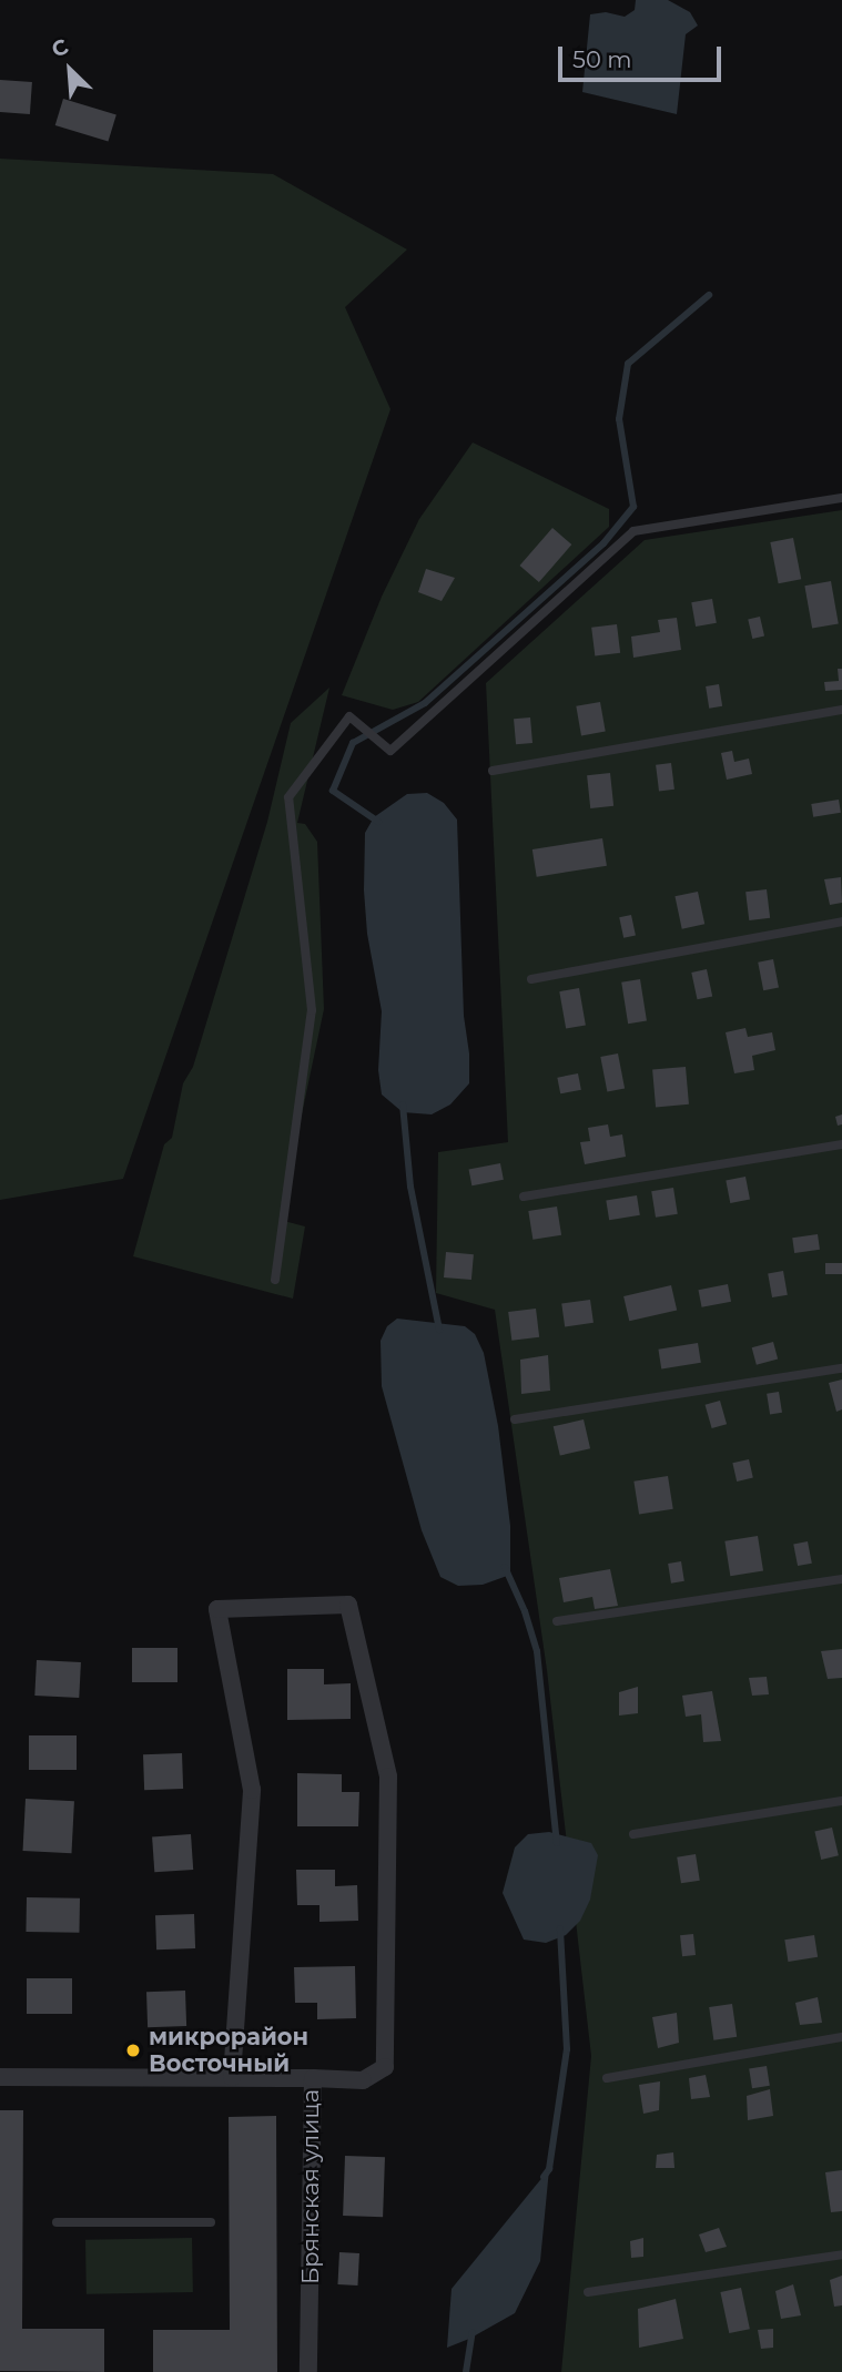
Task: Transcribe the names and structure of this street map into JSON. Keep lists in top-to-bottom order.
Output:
{
  "streets": {
    "street": ["Брянская улица"]
  },
  "places": ["микрорайон Восточный"],
  "scale_bar": "50 m",
  "north": "top left"
}
